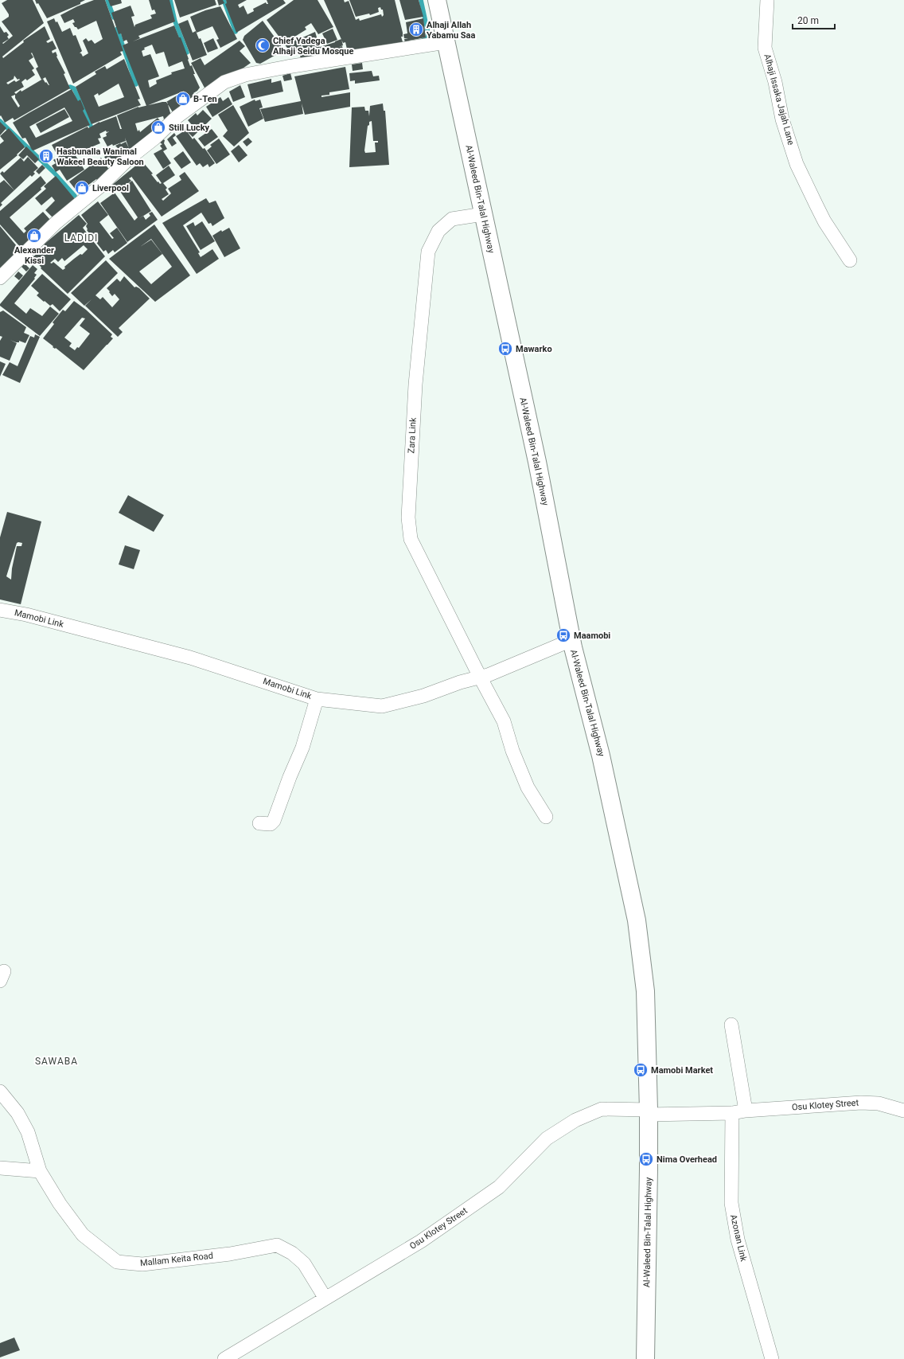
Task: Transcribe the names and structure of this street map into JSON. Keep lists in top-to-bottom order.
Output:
{
  "streets": {
    "street": [
      "Alhaji Issaka Jajah Lane",
      "Al-Waleed Bin-Talal Highway",
      "Zara Link",
      "Mamobi Link",
      "Osu Klotey Street",
      "Azonan Link",
      "Mallam Keita Road"
    ]
  },
  "crossings": [
    ["Al-Waleed Bin-Talal Highway", "Zara Link"],
    ["Al-Waleed Bin-Talal Highway", "Mamobi Link"],
    ["Al-Waleed Bin-Talal Highway", "Osu Klotey Street"],
    ["Zara Link", "Mamobi Link"],
    ["Osu Klotey Street", "Azonan Link"],
    ["Osu Klotey Street", "Mallam Keita Road"]
  ],
  "districts": ["LADIDI", "SAWABA"],
  "places": {
    "building": ["Alhaji Allah Yabamu Saa", "Hasbunalla Wanimal Wakeel Beauty Saloon"],
    "mosque": ["Chief Yadega Alhaji Seidu Mosque"],
    "shop": [
      "B-Ten",
      "Still Lucky",
      "Liverpool",
      "Alexander Kissi"
    ],
    "bus stop": [
      "Mawarko",
      "Maamobi",
      "Mamobi Market",
      "Nima Overhead"
    ]
  },
  "scale_bar": "20 m"
}
